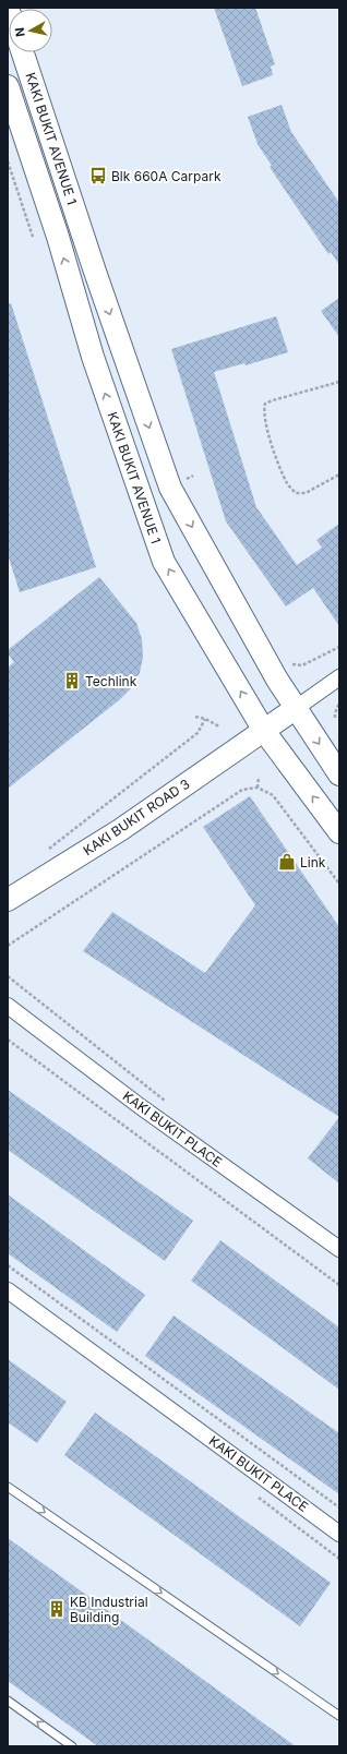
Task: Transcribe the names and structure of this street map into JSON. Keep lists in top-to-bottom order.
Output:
{
  "streets": {
    "main road": ["KAKI BUKIT AVENUE 1", "KAKI BUKIT ROAD 3"],
    "street": ["KAKI BUKIT PLACE"]
  },
  "crossings": [
    ["KAKI BUKIT AVENUE 1", "KAKI BUKIT ROAD 3"]
  ],
  "places": {
    "bus stop": ["Blk 660A Carpark"],
    "building": ["Techlink", "KB Industrial Building"],
    "shop": ["Link"]
  },
  "north": "left"
}
